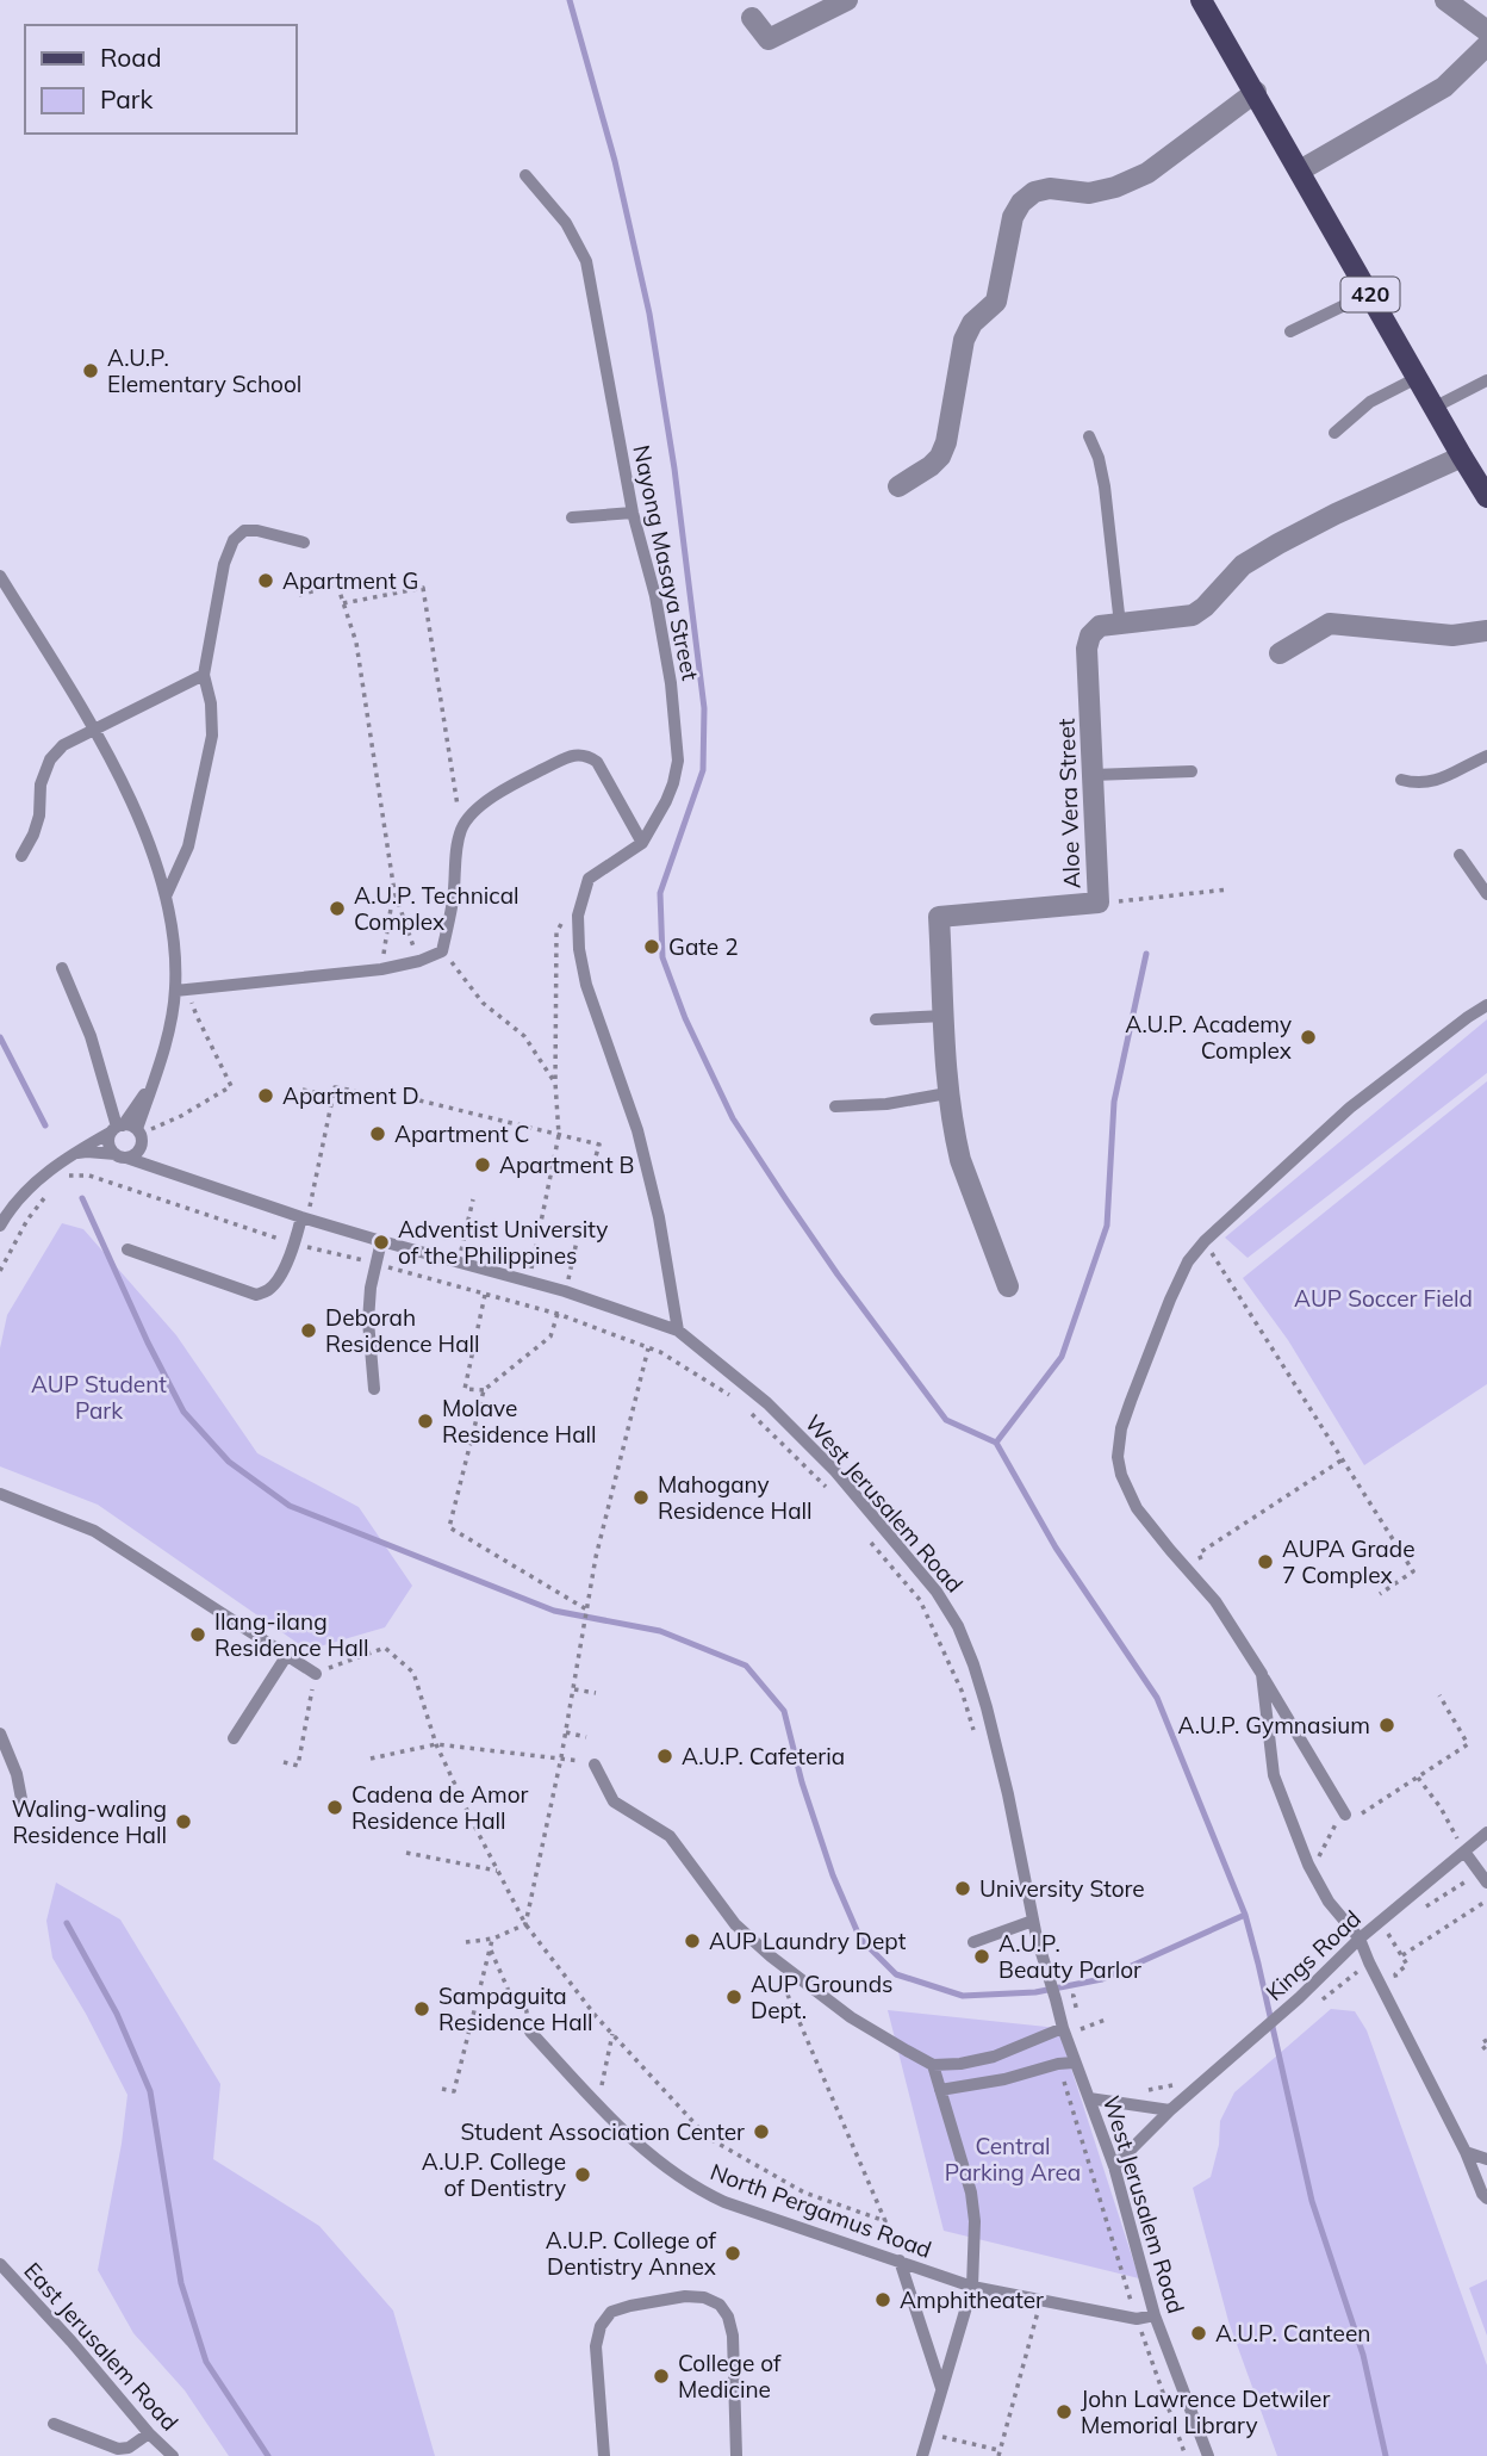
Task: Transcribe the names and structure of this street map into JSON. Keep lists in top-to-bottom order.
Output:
{
  "streets": {
    "main road": ["420"],
    "street": ["Aloe Vera Street"],
    "lane": [
      "Nayong Masaya Street",
      "West Jerusalem Road",
      "Kings Road",
      "North Pergamus Road",
      "East Jerusalem Road"
    ]
  },
  "crossings": [
    ["420", "Aloe Vera Street"],
    ["Nayong Masaya Street", "West Jerusalem Road"],
    ["West Jerusalem Road", "Kings Road"],
    ["West Jerusalem Road", "North Pergamus Road"]
  ],
  "parks": ["AUP Soccer Field", "AUP Student Park", "Central Parking Area"],
  "places": [
    "A.U.P. Elementary School",
    "Apartment G",
    "A.U.P. Technical Complex",
    "Gate 2",
    "A.U.P. Academy Complex",
    "Apartment D",
    "Apartment C",
    "Apartment B",
    "Adventist University of the Philippines",
    "Deborah Residence Hall",
    "Molave Residence Hall",
    "Mahogany Residence Hall",
    "AUPA Grade 7 Complex",
    "Ilang-ilang Residence Hall",
    "A.U.P. Gymnasium",
    "A.U.P. Cafeteria",
    "Cadena de Amor Residence Hall",
    "Waling-waling Residence Hall",
    "University Store",
    "AUP Laundry Dept",
    "A.U.P. Beauty Parlor",
    "AUP Grounds Dept.",
    "Sampaguita Residence Hall",
    "Student Association Center",
    "A.U.P. College of Dentistry",
    "A.U.P. College of Dentistry Annex",
    "Amphitheater",
    "A.U.P. Canteen",
    "College of Medicine",
    "John Lawrence Detwiler Memorial Library"
  ],
  "legend": ["Road", "Park"]
}
